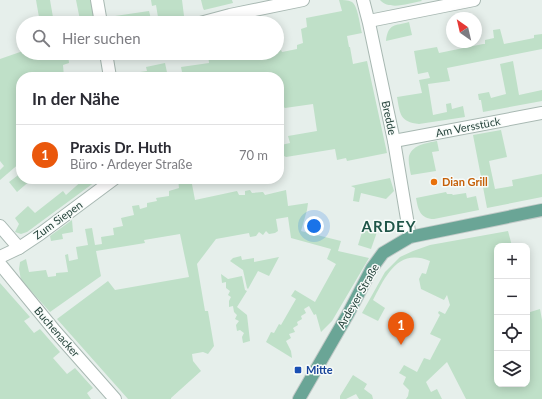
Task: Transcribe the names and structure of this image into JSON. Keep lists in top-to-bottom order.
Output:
{
  "streets": {
    "main road": ["Ardeyer Straße"],
    "street": [
      "Bredde",
      "Am Versstück",
      "Zum Siepen",
      "Buchenacker"
    ]
  },
  "crossings": [
    ["Bredde", "Am Versstück"],
    ["Bredde", "Ardeyer Straße"]
  ],
  "districts": ["ARDEY"],
  "places": {
    "other": ["Dian Grill"],
    "transit": ["Mitte"]
  },
  "north": "top left",
  "page": {
    "search": "Hier suchen",
    "heading": "In der Nähe",
    "list": [
      {
        "mark": "1",
        "name": "Praxis Dr. Huth",
        "note": "Büro · Ardeyer Straße",
        "value": "70 m"
      }
    ],
    "map_buttons": ["+", "−"],
    "pins": "1"
  }
}
